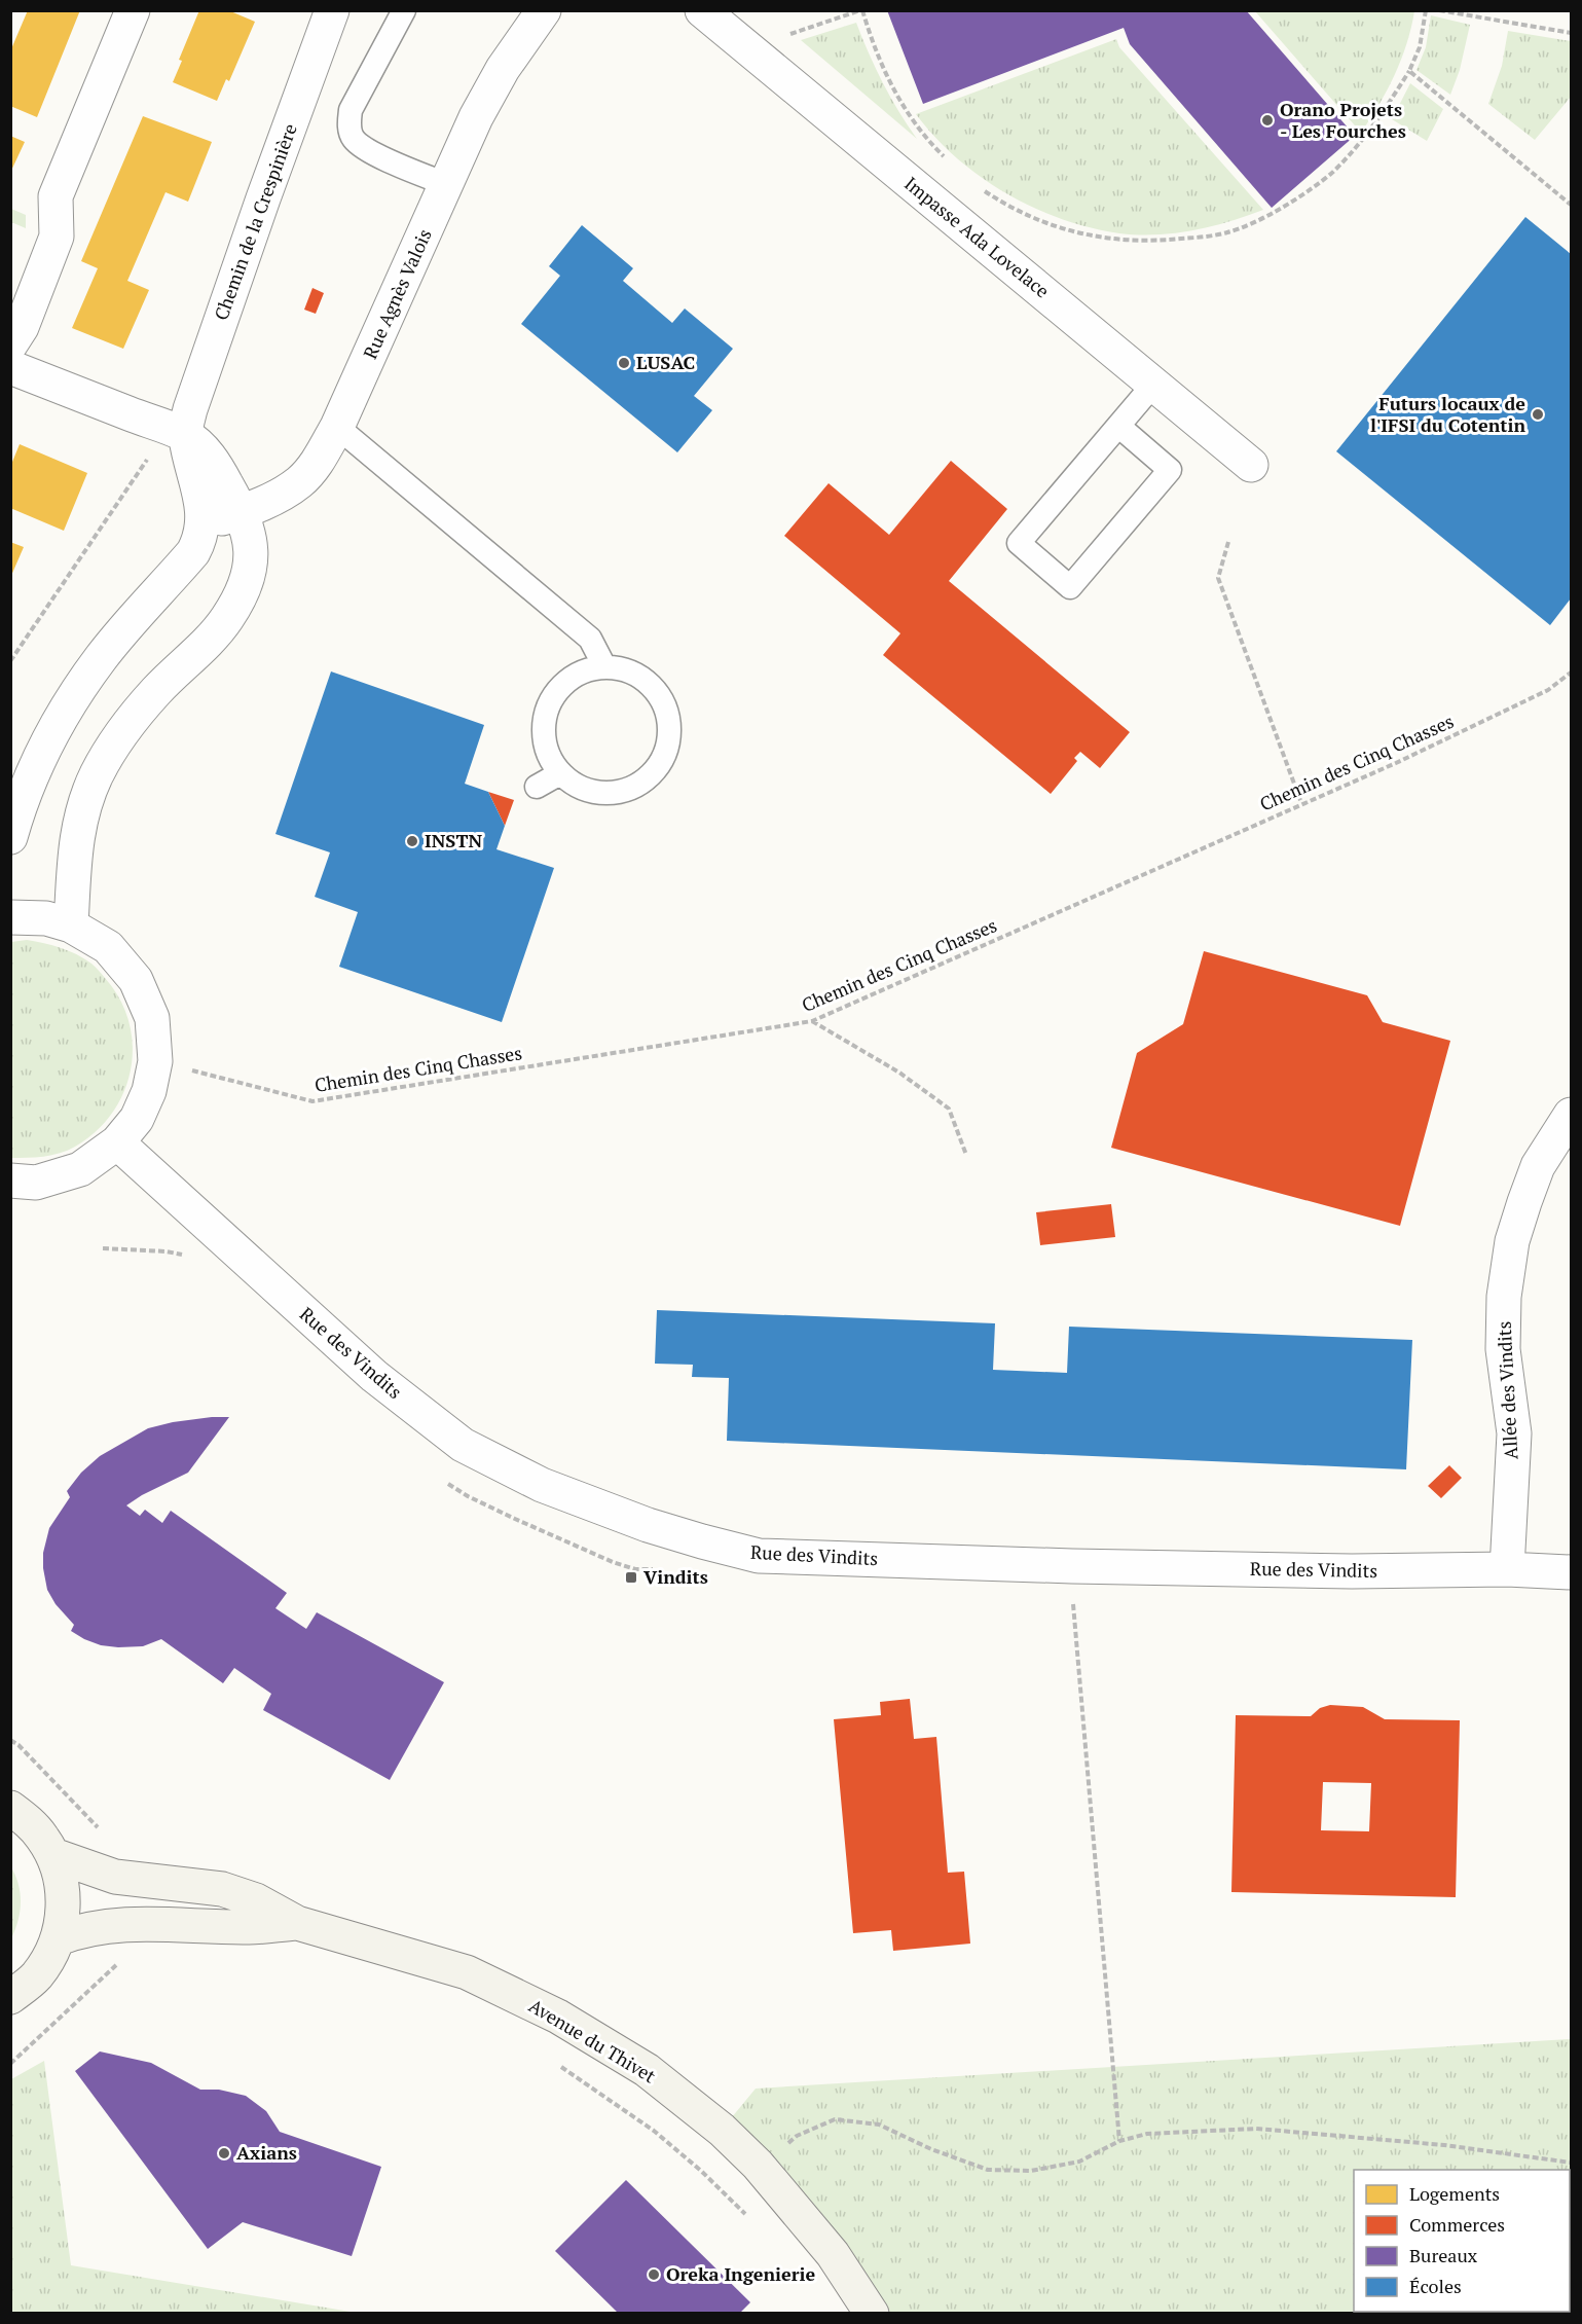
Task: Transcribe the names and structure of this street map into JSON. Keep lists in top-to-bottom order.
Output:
{
  "streets": {
    "main road": ["Avenue du Thivet"],
    "street": [
      "Chemin de la Crespinière",
      "Impasse Ada Lovelace",
      "Rue Agnès Valois",
      "Rue des Vindits",
      "Allée des Vindits"
    ],
    "path": ["Chemin des Cinq Chasses"]
  },
  "crossings": [
    ["Chemin de la Crespinière", "Rue Agnès Valois"],
    ["Rue des Vindits", "Allée des Vindits"]
  ],
  "places": {
    "other": [
      "Orano Projets - Les Fourches",
      "LUSAC",
      "Futurs locaux de l'IFSI du Cotentin",
      "INSTN",
      "Axians",
      "Oreka Ingenierie"
    ],
    "transit": ["Vindits"]
  },
  "legend": [
    "Logements",
    "Commerces",
    "Bureaux",
    "Écoles"
  ]
}
